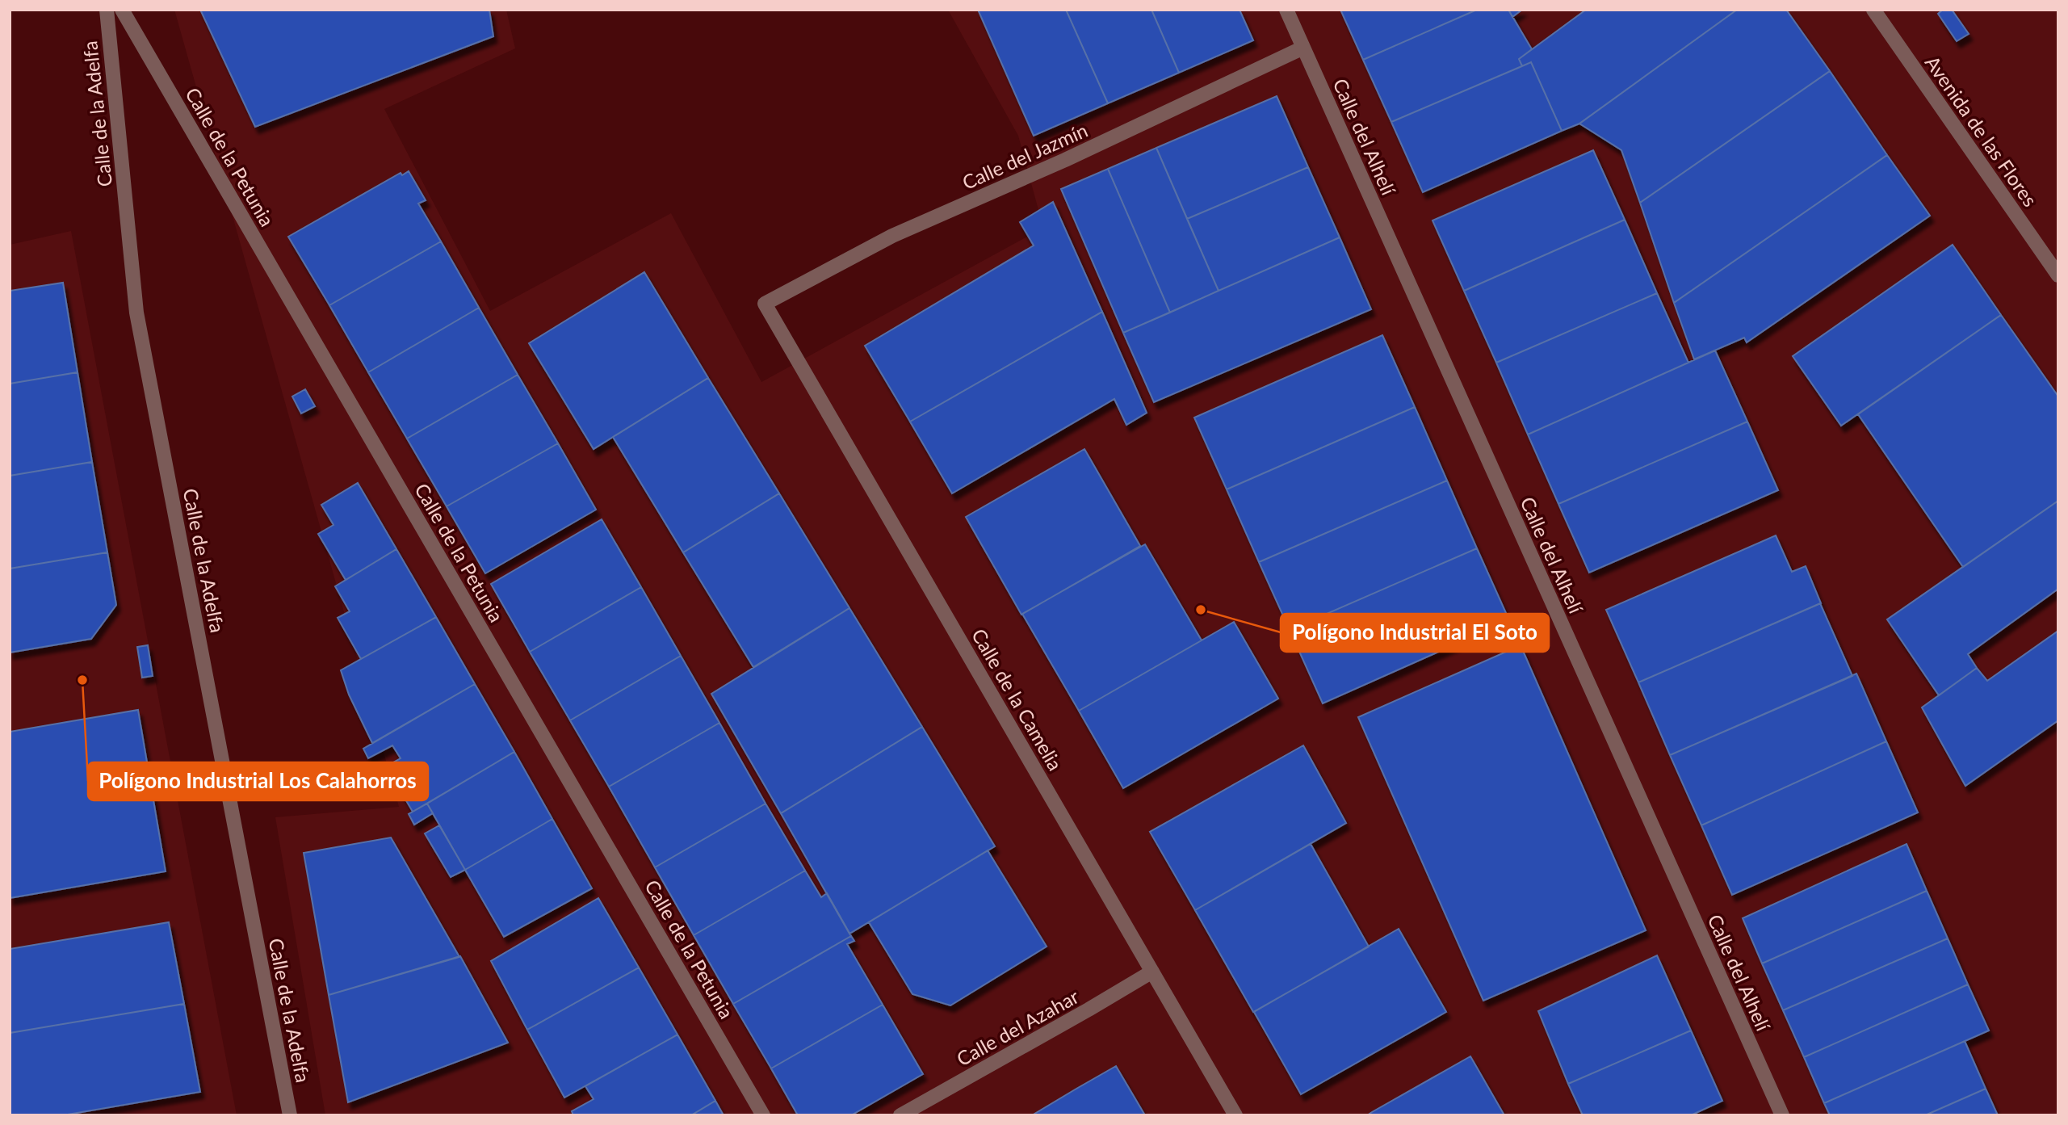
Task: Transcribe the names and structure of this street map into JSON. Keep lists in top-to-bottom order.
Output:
{
  "streets": {
    "street": [
      "Calle de la Adelfa",
      "Avenida de las Flores",
      "Calle del Alhelí",
      "Calle del Jazmín",
      "Calle de la Petunia",
      "Calle de la Camelia",
      "Calle del Azahar"
    ]
  },
  "crossings": [
    ["Calle del Alhelí", "Calle del Jazmín"],
    ["Calle del Jazmín", "Calle de la Camelia"],
    ["Calle de la Camelia", "Calle del Azahar"]
  ],
  "places": ["Polígono Industrial El Soto", "Polígono Industrial Los Calahorros"]
}
